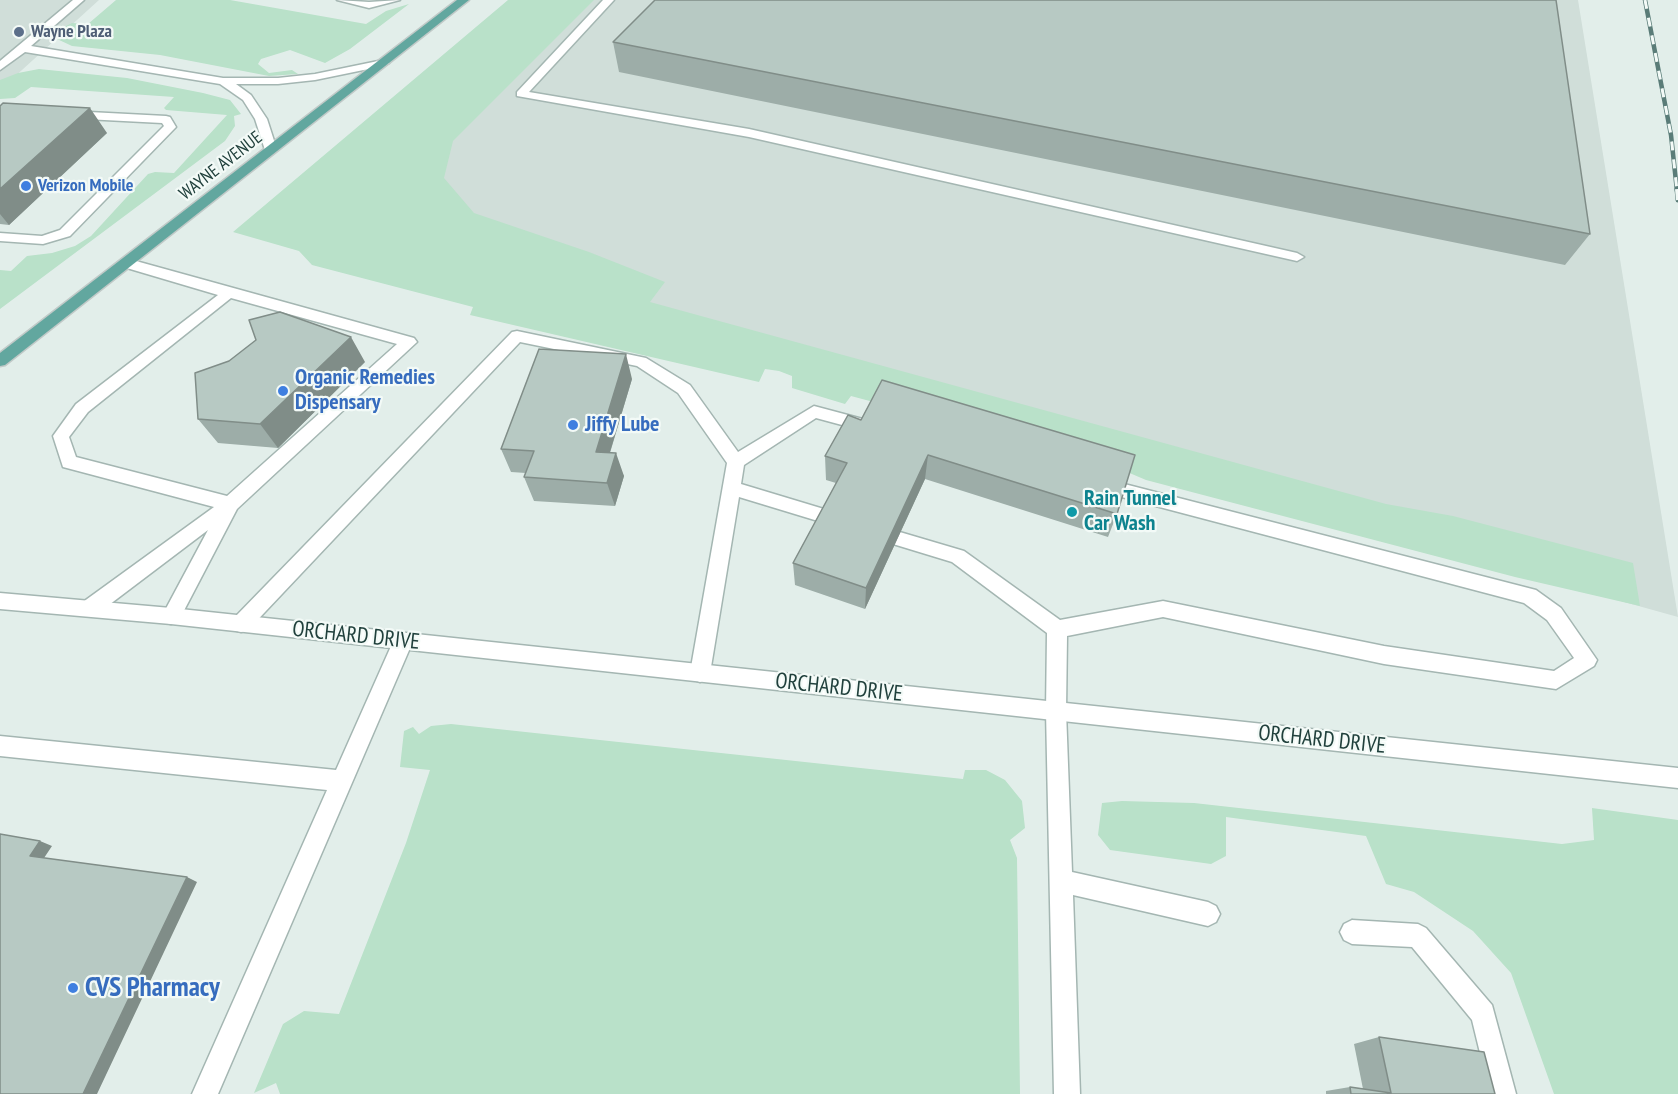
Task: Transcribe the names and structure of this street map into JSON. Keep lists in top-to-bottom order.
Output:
{
  "streets": {
    "main road": ["WAYNE AVENUE"],
    "street": ["ORCHARD DRIVE"]
  },
  "places": [
    "Wayne Plaza",
    "Verizon Mobile",
    "Organic Remedies Dispensary",
    "Jiffy Lube",
    "Rain Tunnel Car Wash",
    "CVS Pharmacy"
  ]
}
